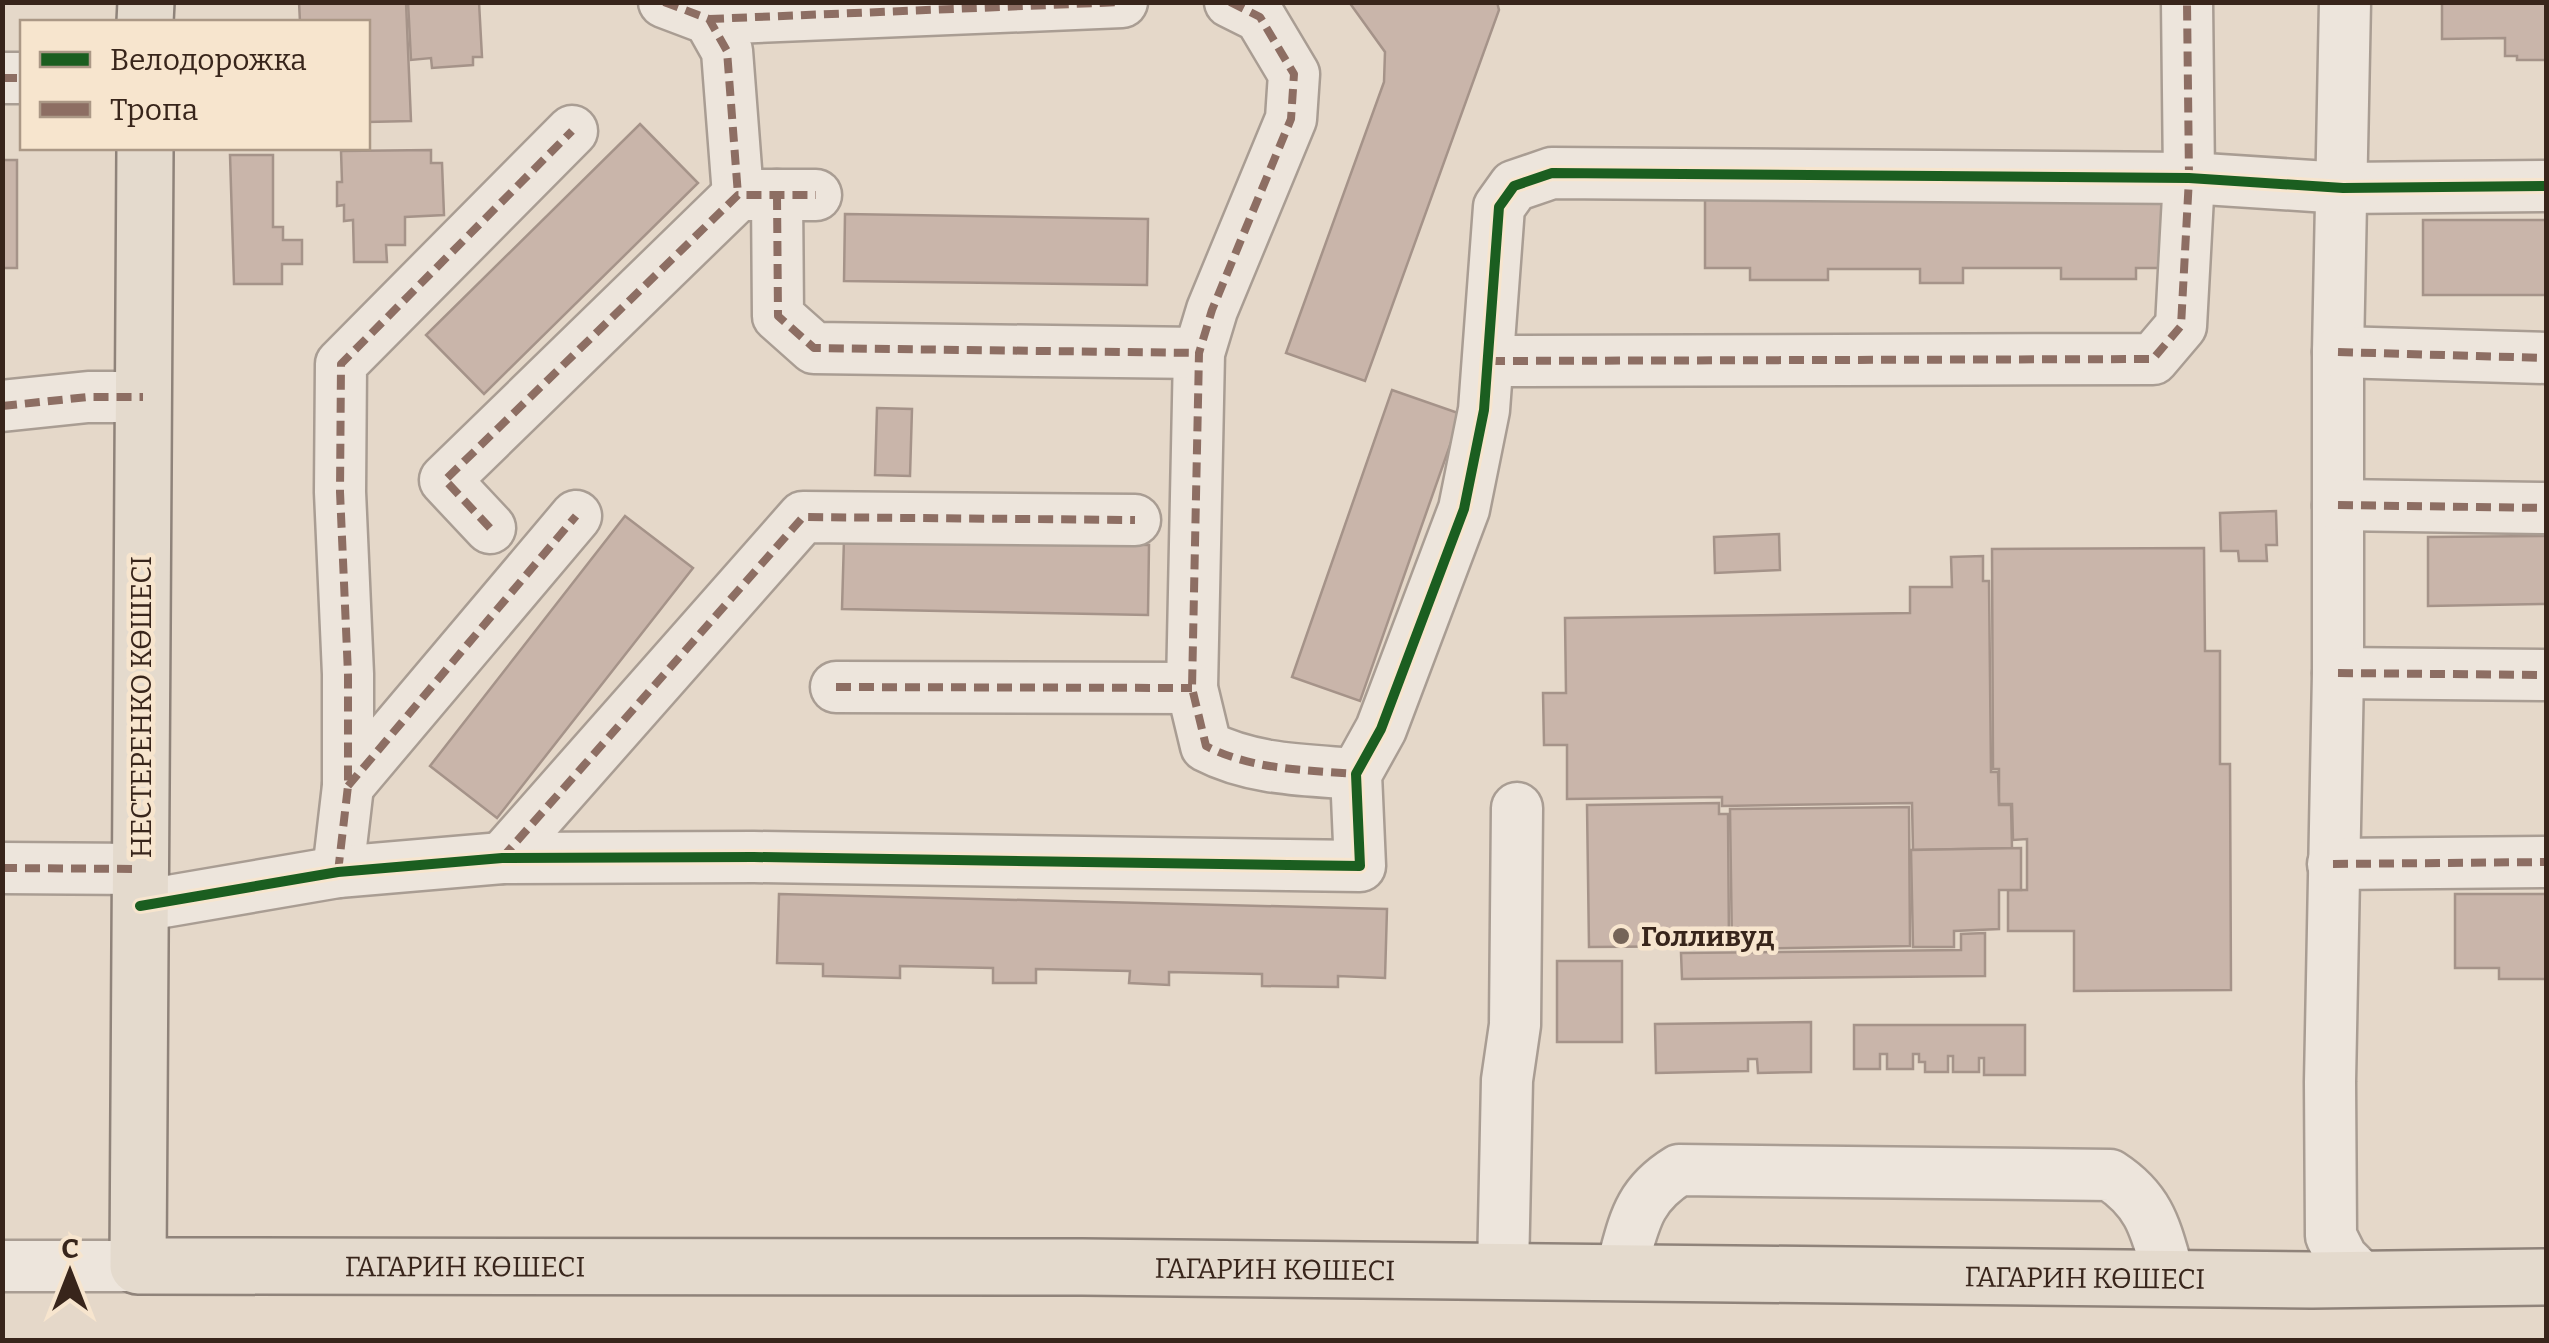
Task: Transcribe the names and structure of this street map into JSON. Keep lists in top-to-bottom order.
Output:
{
  "streets": {
    "main road": ["НЕСТЕРЕНКО КӨШЕСІ", "ГАГАРИН КӨШЕСІ"]
  },
  "crossings": [
    ["НЕСТЕРЕНКО КӨШЕСІ", "ГАГАРИН КӨШЕСІ"]
  ],
  "places": ["Голливуд"],
  "legend": ["Велодорожка", "Тропа"],
  "north": "top"
}
